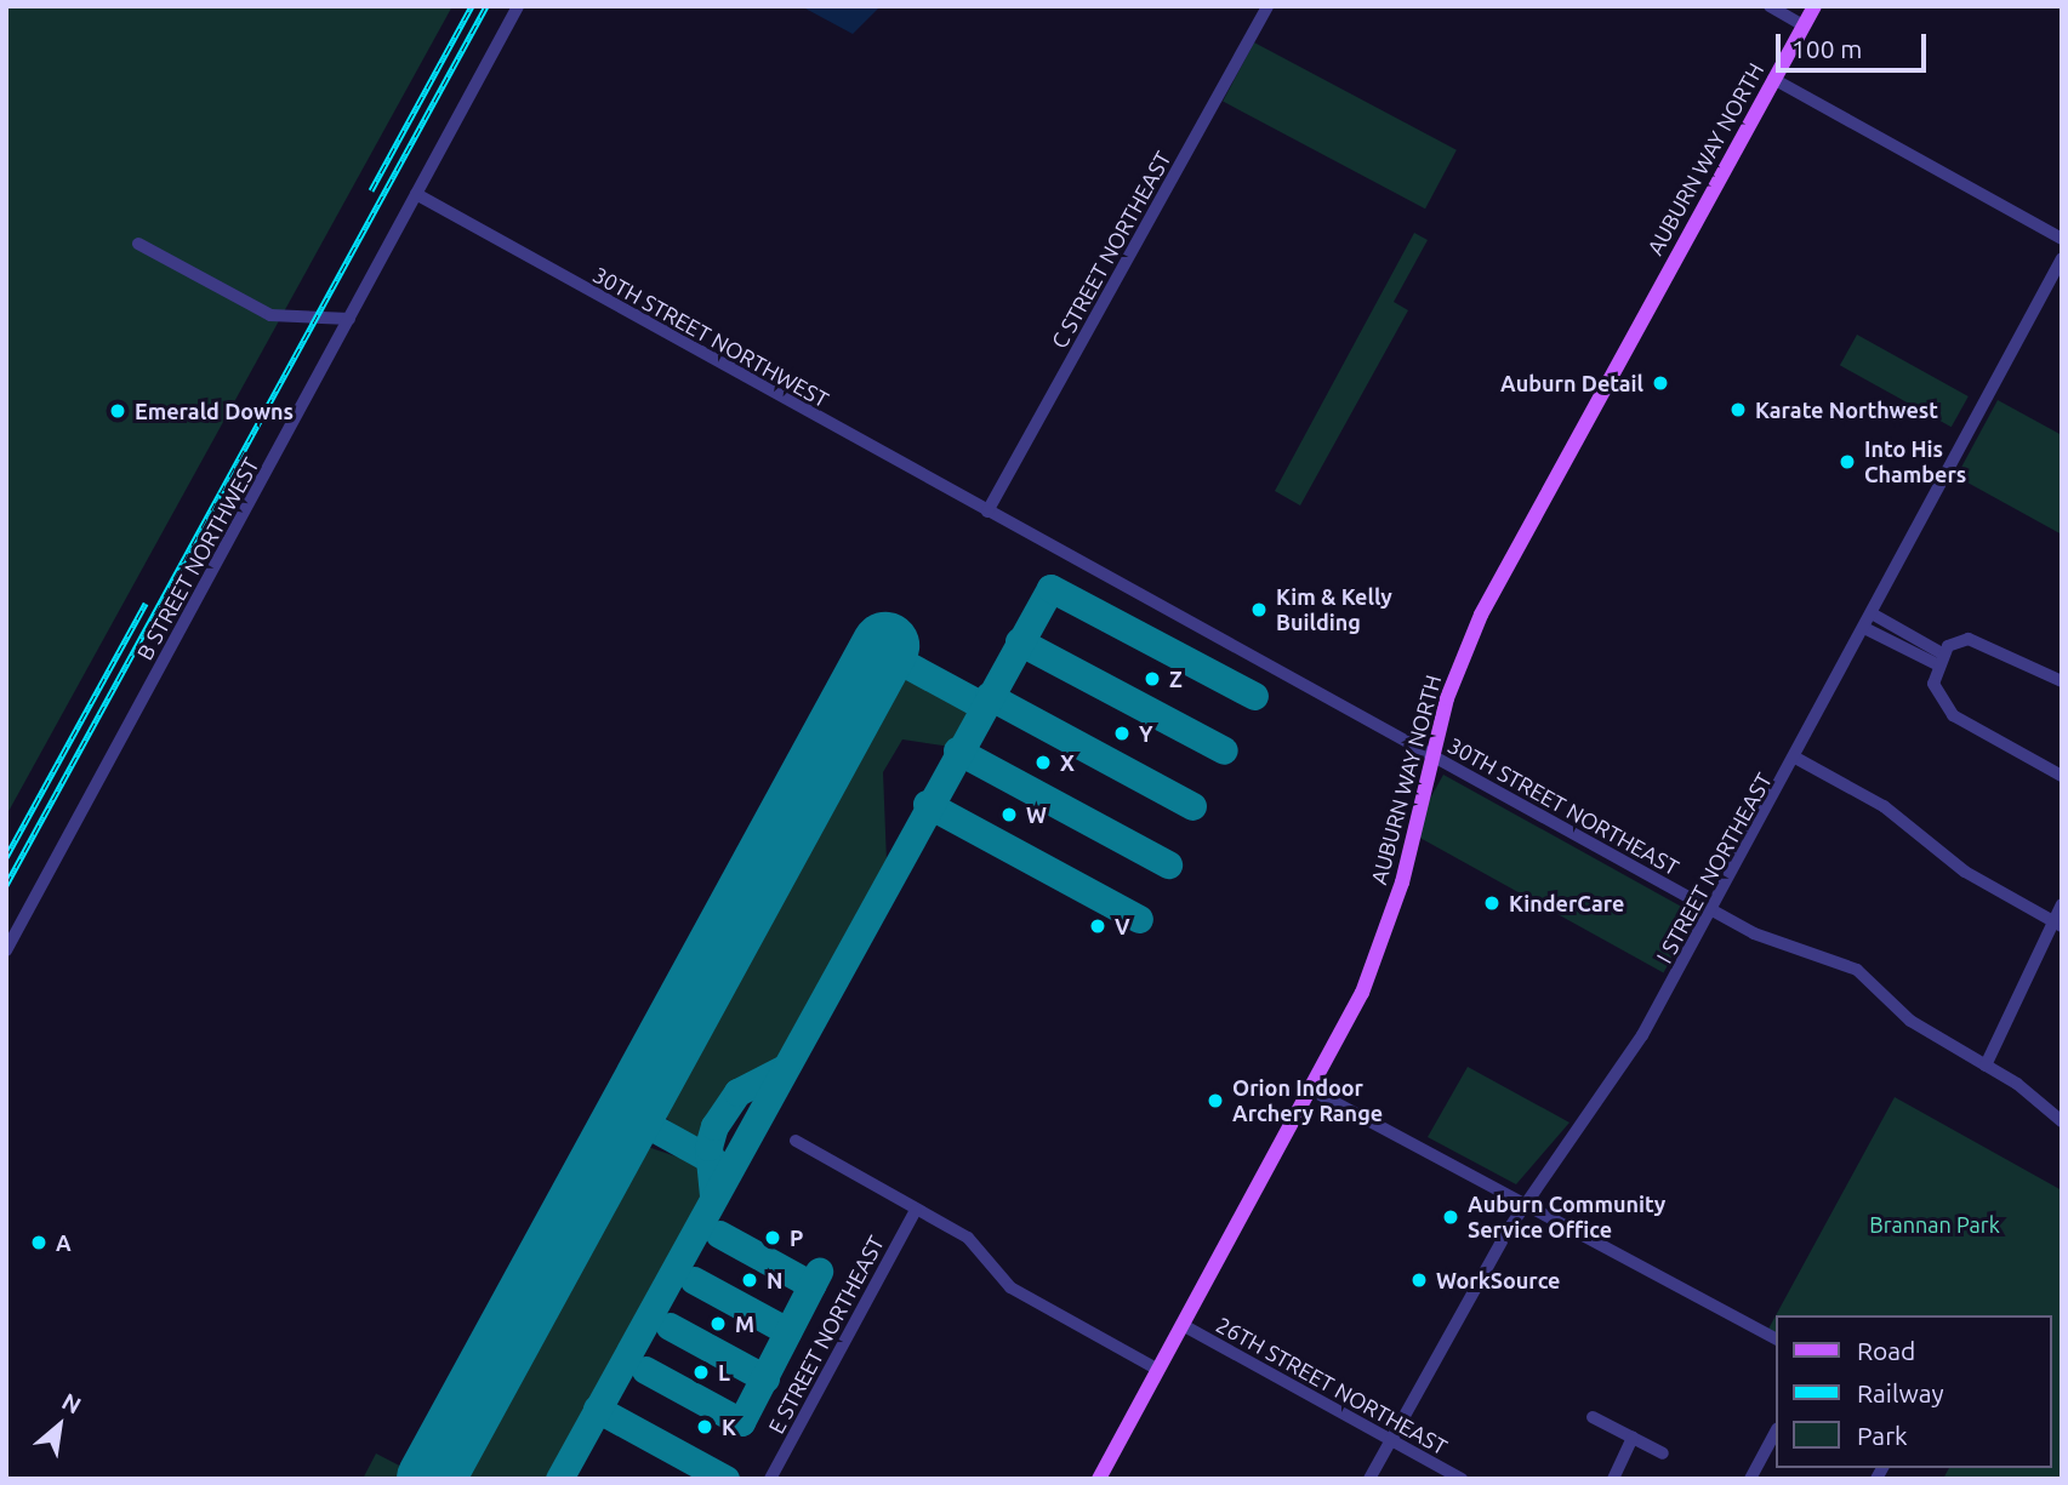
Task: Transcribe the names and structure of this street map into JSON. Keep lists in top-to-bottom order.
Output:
{
  "streets": {
    "main road": ["AUBURN WAY NORTH"],
    "street": [
      "C STREET NORTHEAST",
      "30TH STREET NORTHWEST",
      "B STREET NORTHWEST",
      "30TH STREET NORTHEAST",
      "I STREET NORTHEAST",
      "E STREET NORTHEAST",
      "26TH STREET NORTHEAST"
    ]
  },
  "crossings": [
    ["AUBURN WAY NORTH", "30TH STREET NORTHEAST"],
    ["AUBURN WAY NORTH", "26TH STREET NORTHEAST"],
    ["C STREET NORTHEAST", "30TH STREET NORTHWEST"],
    ["C STREET NORTHEAST", "30TH STREET NORTHEAST"],
    ["30TH STREET NORTHWEST", "B STREET NORTHWEST"],
    ["30TH STREET NORTHWEST", "30TH STREET NORTHEAST"],
    ["30TH STREET NORTHEAST", "I STREET NORTHEAST"],
    ["I STREET NORTHEAST", "26TH STREET NORTHEAST"]
  ],
  "parks": ["Brannan Park"],
  "places": [
    "Auburn Detail",
    "Karate Northwest",
    "Emerald Downs",
    "Into His Chambers",
    "Kim & Kelly Building",
    "Z",
    "Y",
    "X",
    "W",
    "KinderCare",
    "V",
    "Orion Indoor Archery Range",
    "Auburn Community Service Office",
    "P",
    "A",
    "N",
    "WorkSource",
    "M",
    "L",
    "K"
  ],
  "legend": ["Road", "Railway", "Park"],
  "scale_bar": "100 m",
  "north": "top right"
}
